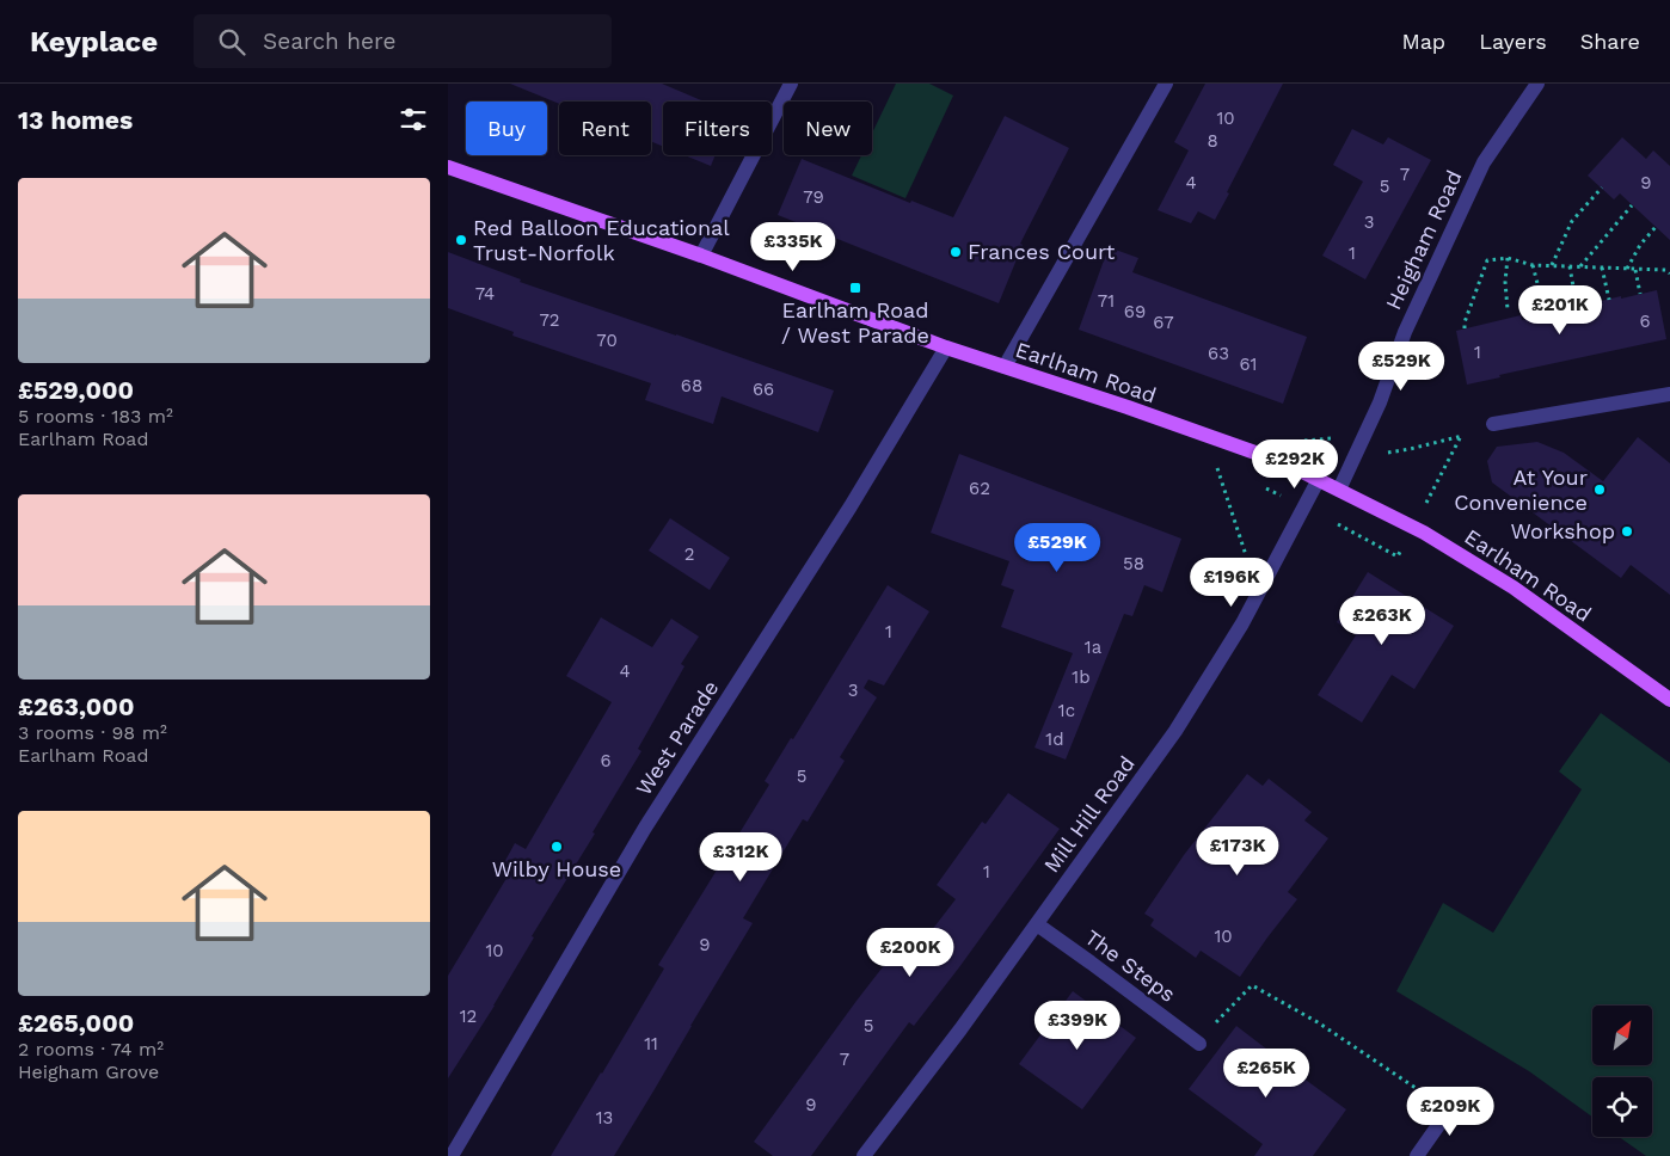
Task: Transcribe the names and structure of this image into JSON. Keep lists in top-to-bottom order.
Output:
{
  "streets": {
    "main road": ["Earlham Road"],
    "street": [
      "Heigham Road",
      "West Parade",
      "Mill Hill Road",
      "The Steps"
    ]
  },
  "crossings": [
    ["Heigham Road", "Earlham Road"],
    ["Earlham Road", "West Parade"],
    ["Earlham Road", "Mill Hill Road"],
    ["Mill Hill Road", "The Steps"]
  ],
  "places": {
    "other": [
      "Red Balloon Educational Trust-Norfolk",
      "Frances Court",
      "At Your Convenience",
      "Workshop",
      "Wilby House"
    ],
    "transit": ["Earlham Road / West Parade"]
  },
  "house_numbers": [
    "10",
    "8",
    "7",
    "4",
    "9",
    "5",
    "79",
    "3",
    "1",
    "74",
    "71",
    "69",
    "72",
    "6",
    "67",
    "70",
    "1",
    "63",
    "61",
    "68",
    "66",
    "62",
    "2",
    "58",
    "1",
    "1a",
    "4",
    "1b",
    "3",
    "1c",
    "1d",
    "6",
    "5",
    "1",
    "10",
    "9",
    "10",
    "12",
    "5",
    "11",
    "7",
    "9",
    "13"
  ],
  "north": "top right",
  "page": {
    "header": "Keyplace",
    "search": "Search here",
    "nav": ["Map", "Layers", "Share"],
    "heading": "13 homes",
    "chip": [
      "Buy",
      "Rent",
      "Filters",
      "New"
    ],
    "list": [
      {
        "name": "£529,000",
        "note": "5 rooms · 183 m² · Earlham Road"
      },
      {
        "name": "£263,000",
        "note": "3 rooms · 98 m² · Earlham Road"
      },
      {
        "name": "£265,000",
        "note": "2 rooms · 74 m² · Heigham Grove"
      }
    ],
    "price": [
      "£335K",
      "£201K",
      "£529K",
      "£292K",
      "£529K",
      "£196K",
      "£263K",
      "£173K",
      "£312K",
      "£200K",
      "£399K",
      "£265K",
      "£209K"
    ]
  }
}
